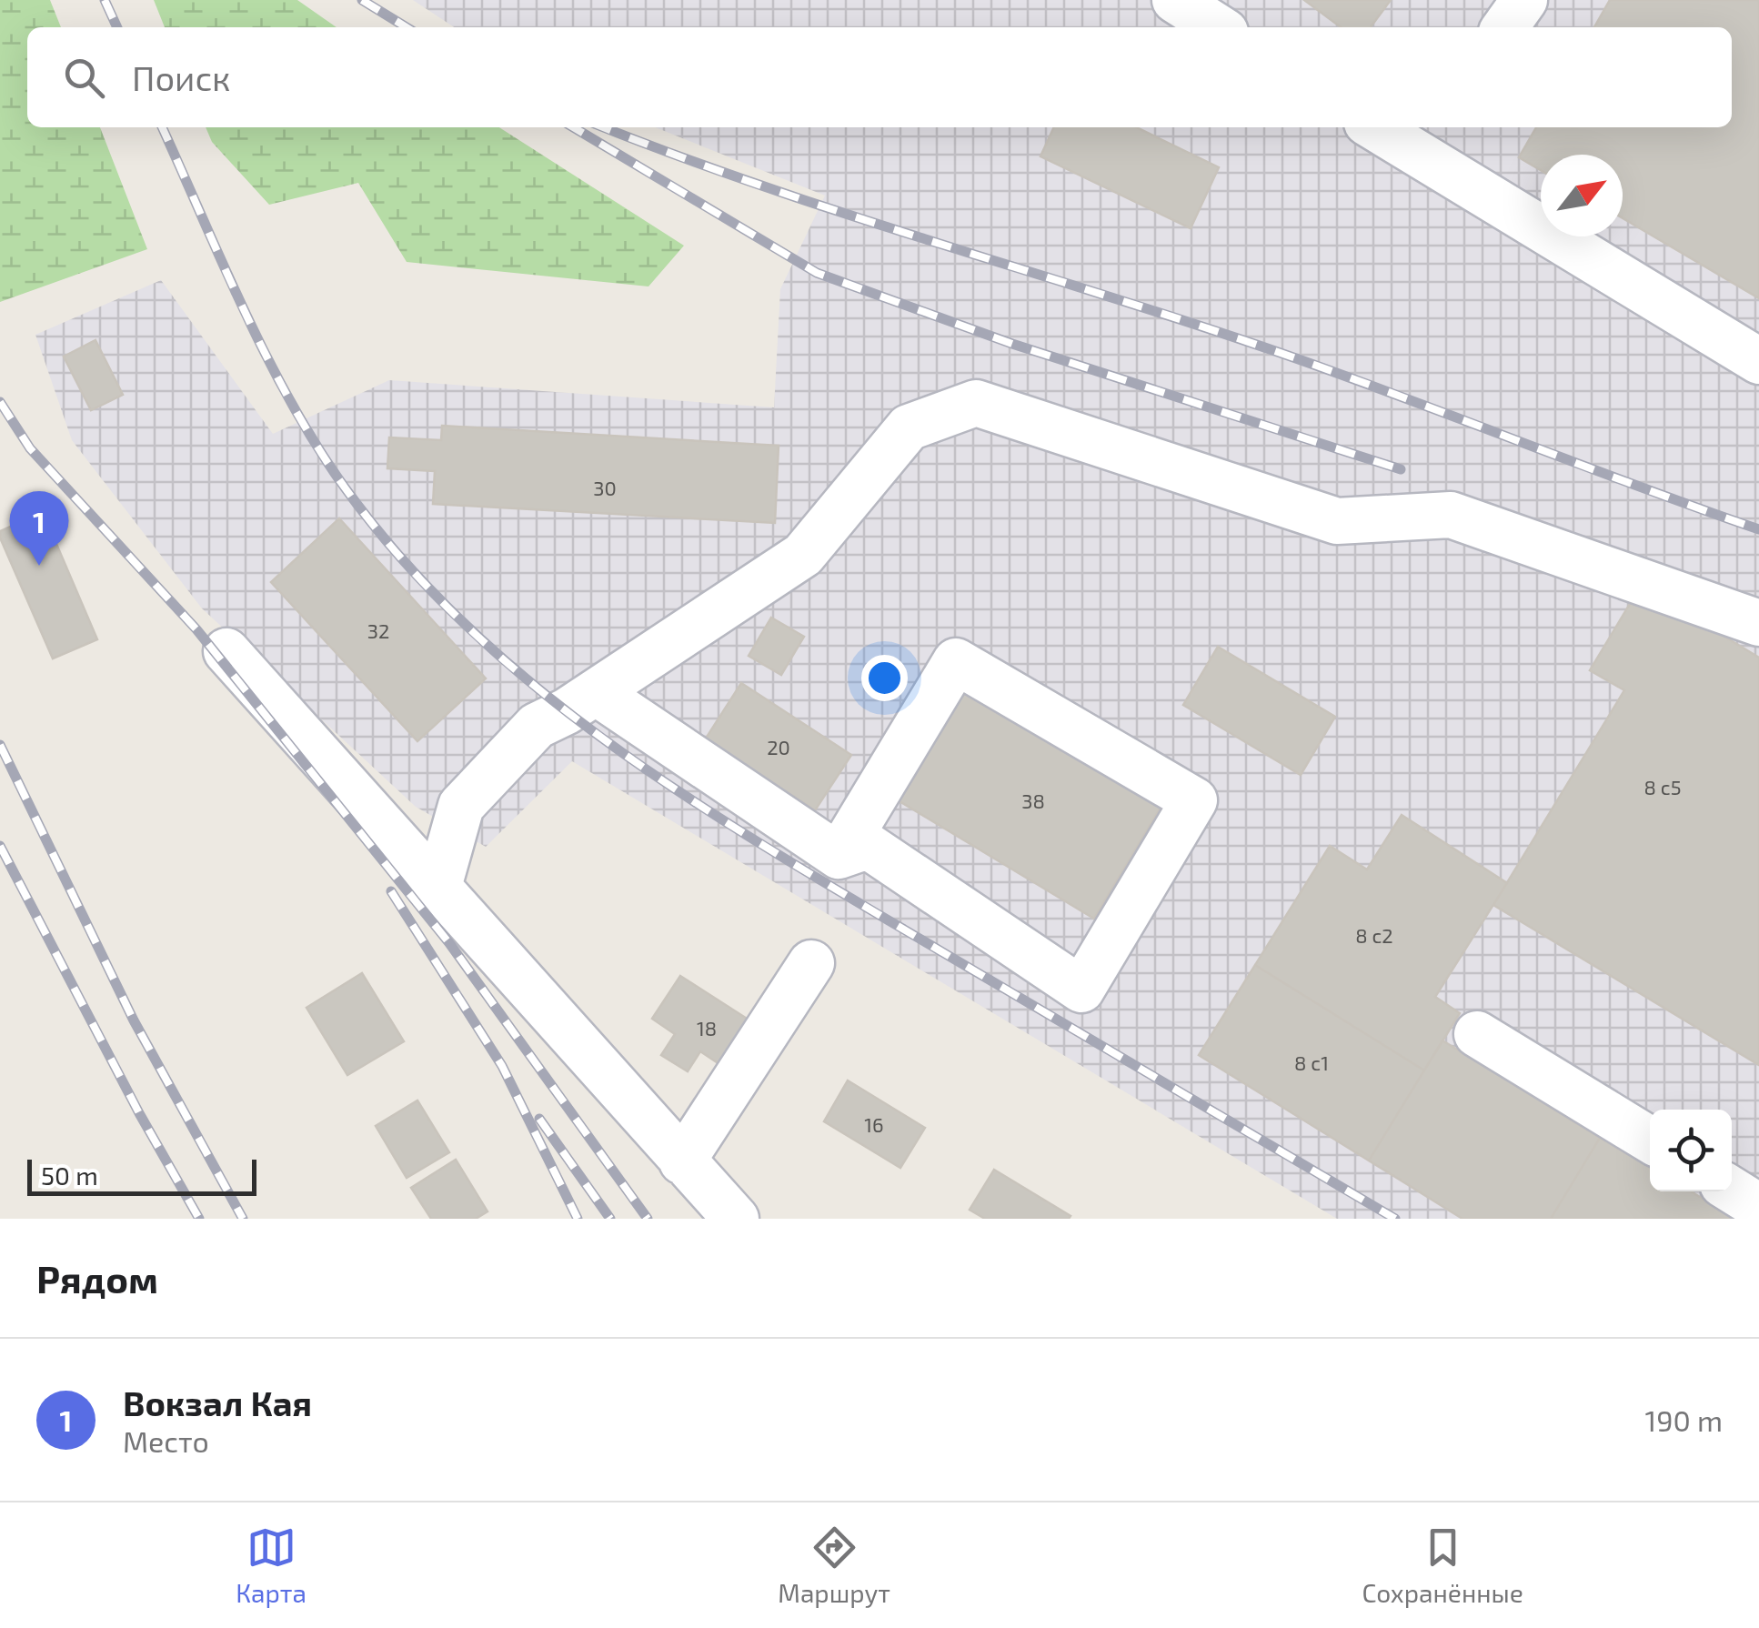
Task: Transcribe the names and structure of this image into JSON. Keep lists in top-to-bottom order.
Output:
{
  "house_numbers": [
    "30",
    "32",
    "20",
    "8 с5",
    "38",
    "8 с2",
    "18",
    "8 с1",
    "16"
  ],
  "scale_bar": "50 m",
  "north": "top right",
  "page": {
    "search": "Поиск",
    "pins": "1",
    "scale": "50 m",
    "heading": "Рядом",
    "list": [
      {
        "mark": "1",
        "name": "Вокзал Кая",
        "note": "Место",
        "value": "190 m"
      }
    ],
    "nav": ["Карта", "Маршрут", "Сохранённые"]
  }
}
